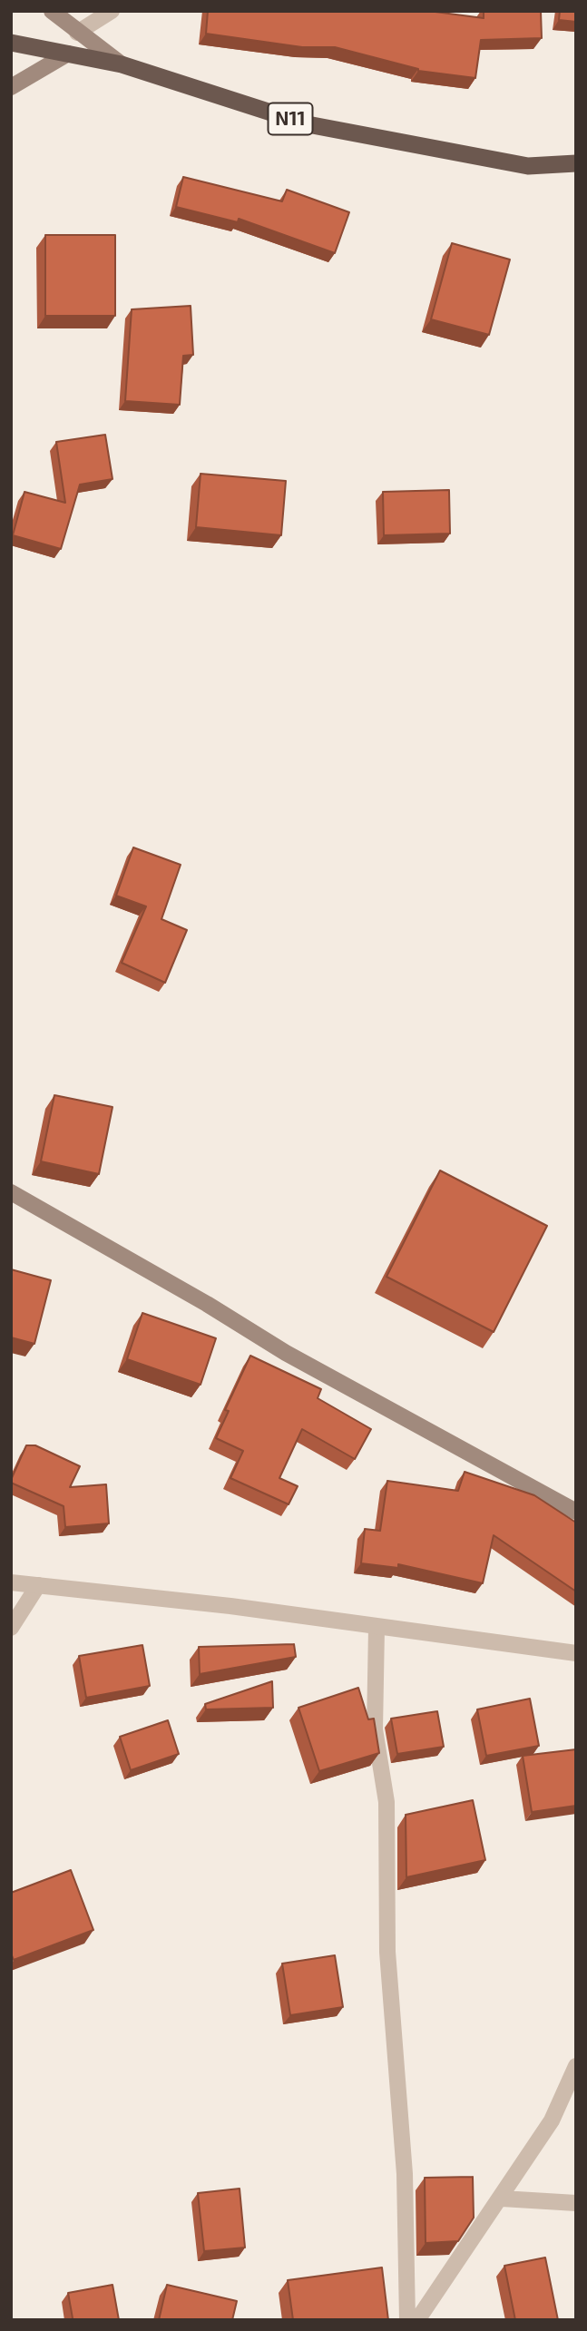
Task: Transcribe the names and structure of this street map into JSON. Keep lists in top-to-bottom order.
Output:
{
  "streets": {
    "highway": ["N11"]
  }
}
